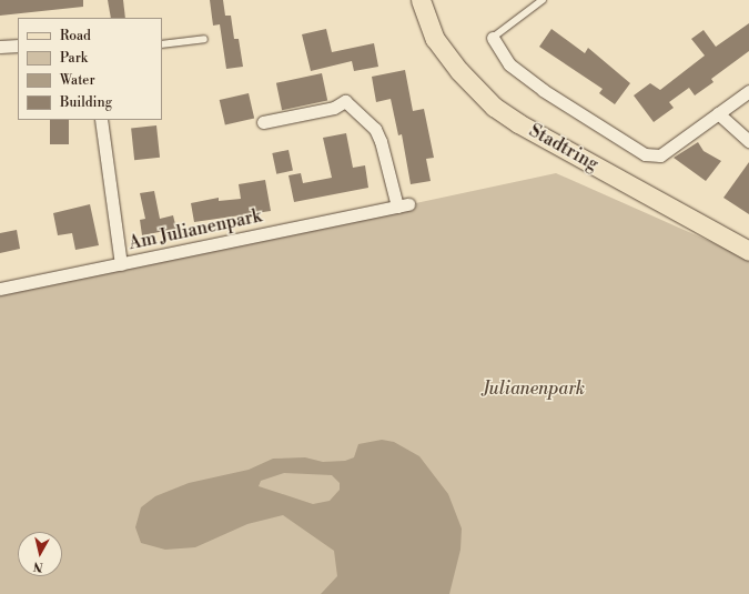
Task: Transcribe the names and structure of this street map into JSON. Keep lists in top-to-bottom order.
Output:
{
  "streets": {
    "main road": ["Stadtring"],
    "street": ["Am Julianenpark"]
  },
  "parks": ["Julianenpark"],
  "legend": [
    "Road",
    "Park",
    "Water",
    "Building"
  ],
  "north": "bottom"
}
